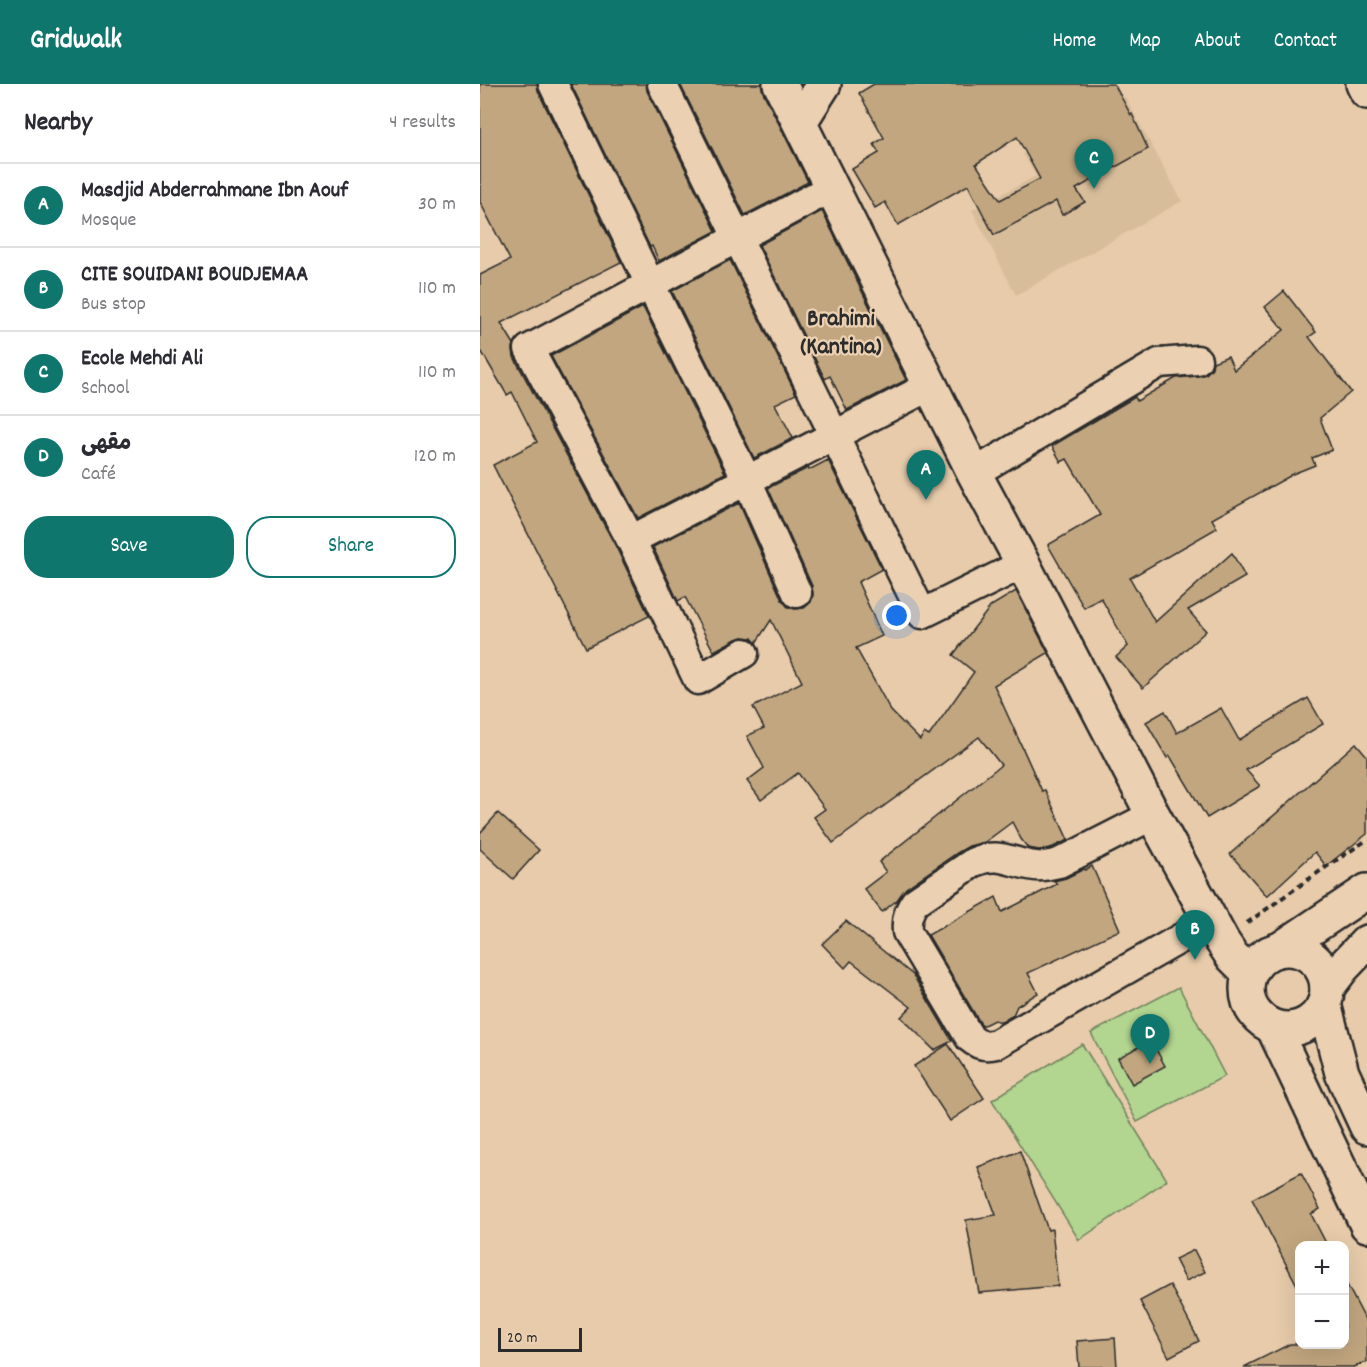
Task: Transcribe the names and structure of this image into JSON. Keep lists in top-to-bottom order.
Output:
{
  "districts": ["Brahimi (Kantina)"],
  "scale_bar": "20 m",
  "page": {
    "header": "Gridwalk",
    "nav": [
      "Home",
      "Map",
      "About",
      "Contact"
    ],
    "heading": ["Nearby", "4 results"],
    "pins": [
      "C",
      "A",
      "B",
      "D"
    ],
    "list": [
      {
        "mark": "A",
        "name": "Masdjid Abderrahmane Ibn Aouf",
        "note": "Mosque",
        "value": "30 m"
      },
      {
        "mark": "B",
        "name": "CITE SOUIDANI BOUDJEMAA",
        "note": "Bus stop",
        "value": "110 m"
      },
      {
        "mark": "C",
        "name": "Ecole Mehdi Ali",
        "note": "School",
        "value": "110 m"
      },
      {
        "mark": "D",
        "name": "مقهى",
        "note": "Café",
        "value": "120 m"
      }
    ],
    "buttons": ["Save", "Share"],
    "map_buttons": ["+", "−"],
    "scale": "20 m"
  }
}
